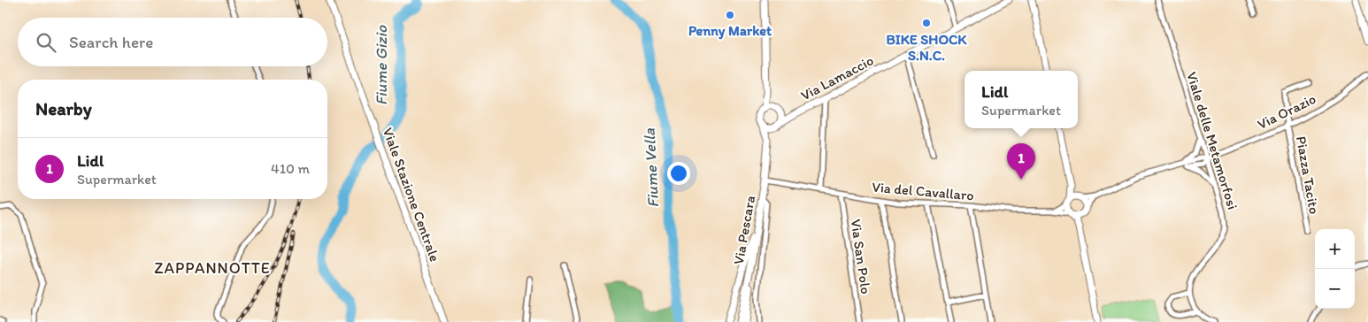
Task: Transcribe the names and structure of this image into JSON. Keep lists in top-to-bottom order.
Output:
{
  "streets": {
    "street": [
      "Via Lamaccio",
      "Via Orazio",
      "Viale delle Metamorfosi",
      "Piazza Tacito",
      "Via del Cavallaro",
      "Viale Stazione Centrale",
      "Via Pescara",
      "Via San Polo"
    ]
  },
  "crossings": [
    ["Via Lamaccio", "Via Pescara"],
    ["Via Orazio", "Viale delle Metamorfosi"],
    ["Via Orazio", "Piazza Tacito"],
    ["Via Orazio", "Via del Cavallaro"],
    ["Via del Cavallaro", "Via Pescara"],
    ["Via del Cavallaro", "Via San Polo"]
  ],
  "districts": ["ZAPPANNOTTE"],
  "water": ["Fiume Gizio", "Fiume Vella"],
  "places": ["Penny Market", "BIKE SHOCK S.N.C."],
  "page": {
    "search": "Search here",
    "popup": ["Lidl", "Supermarket"],
    "heading": "Nearby",
    "list": [
      {
        "mark": "1",
        "name": "Lidl",
        "note": "Supermarket",
        "value": "410 m"
      }
    ],
    "pins": "1",
    "map_buttons": ["+", "−"]
  }
}
